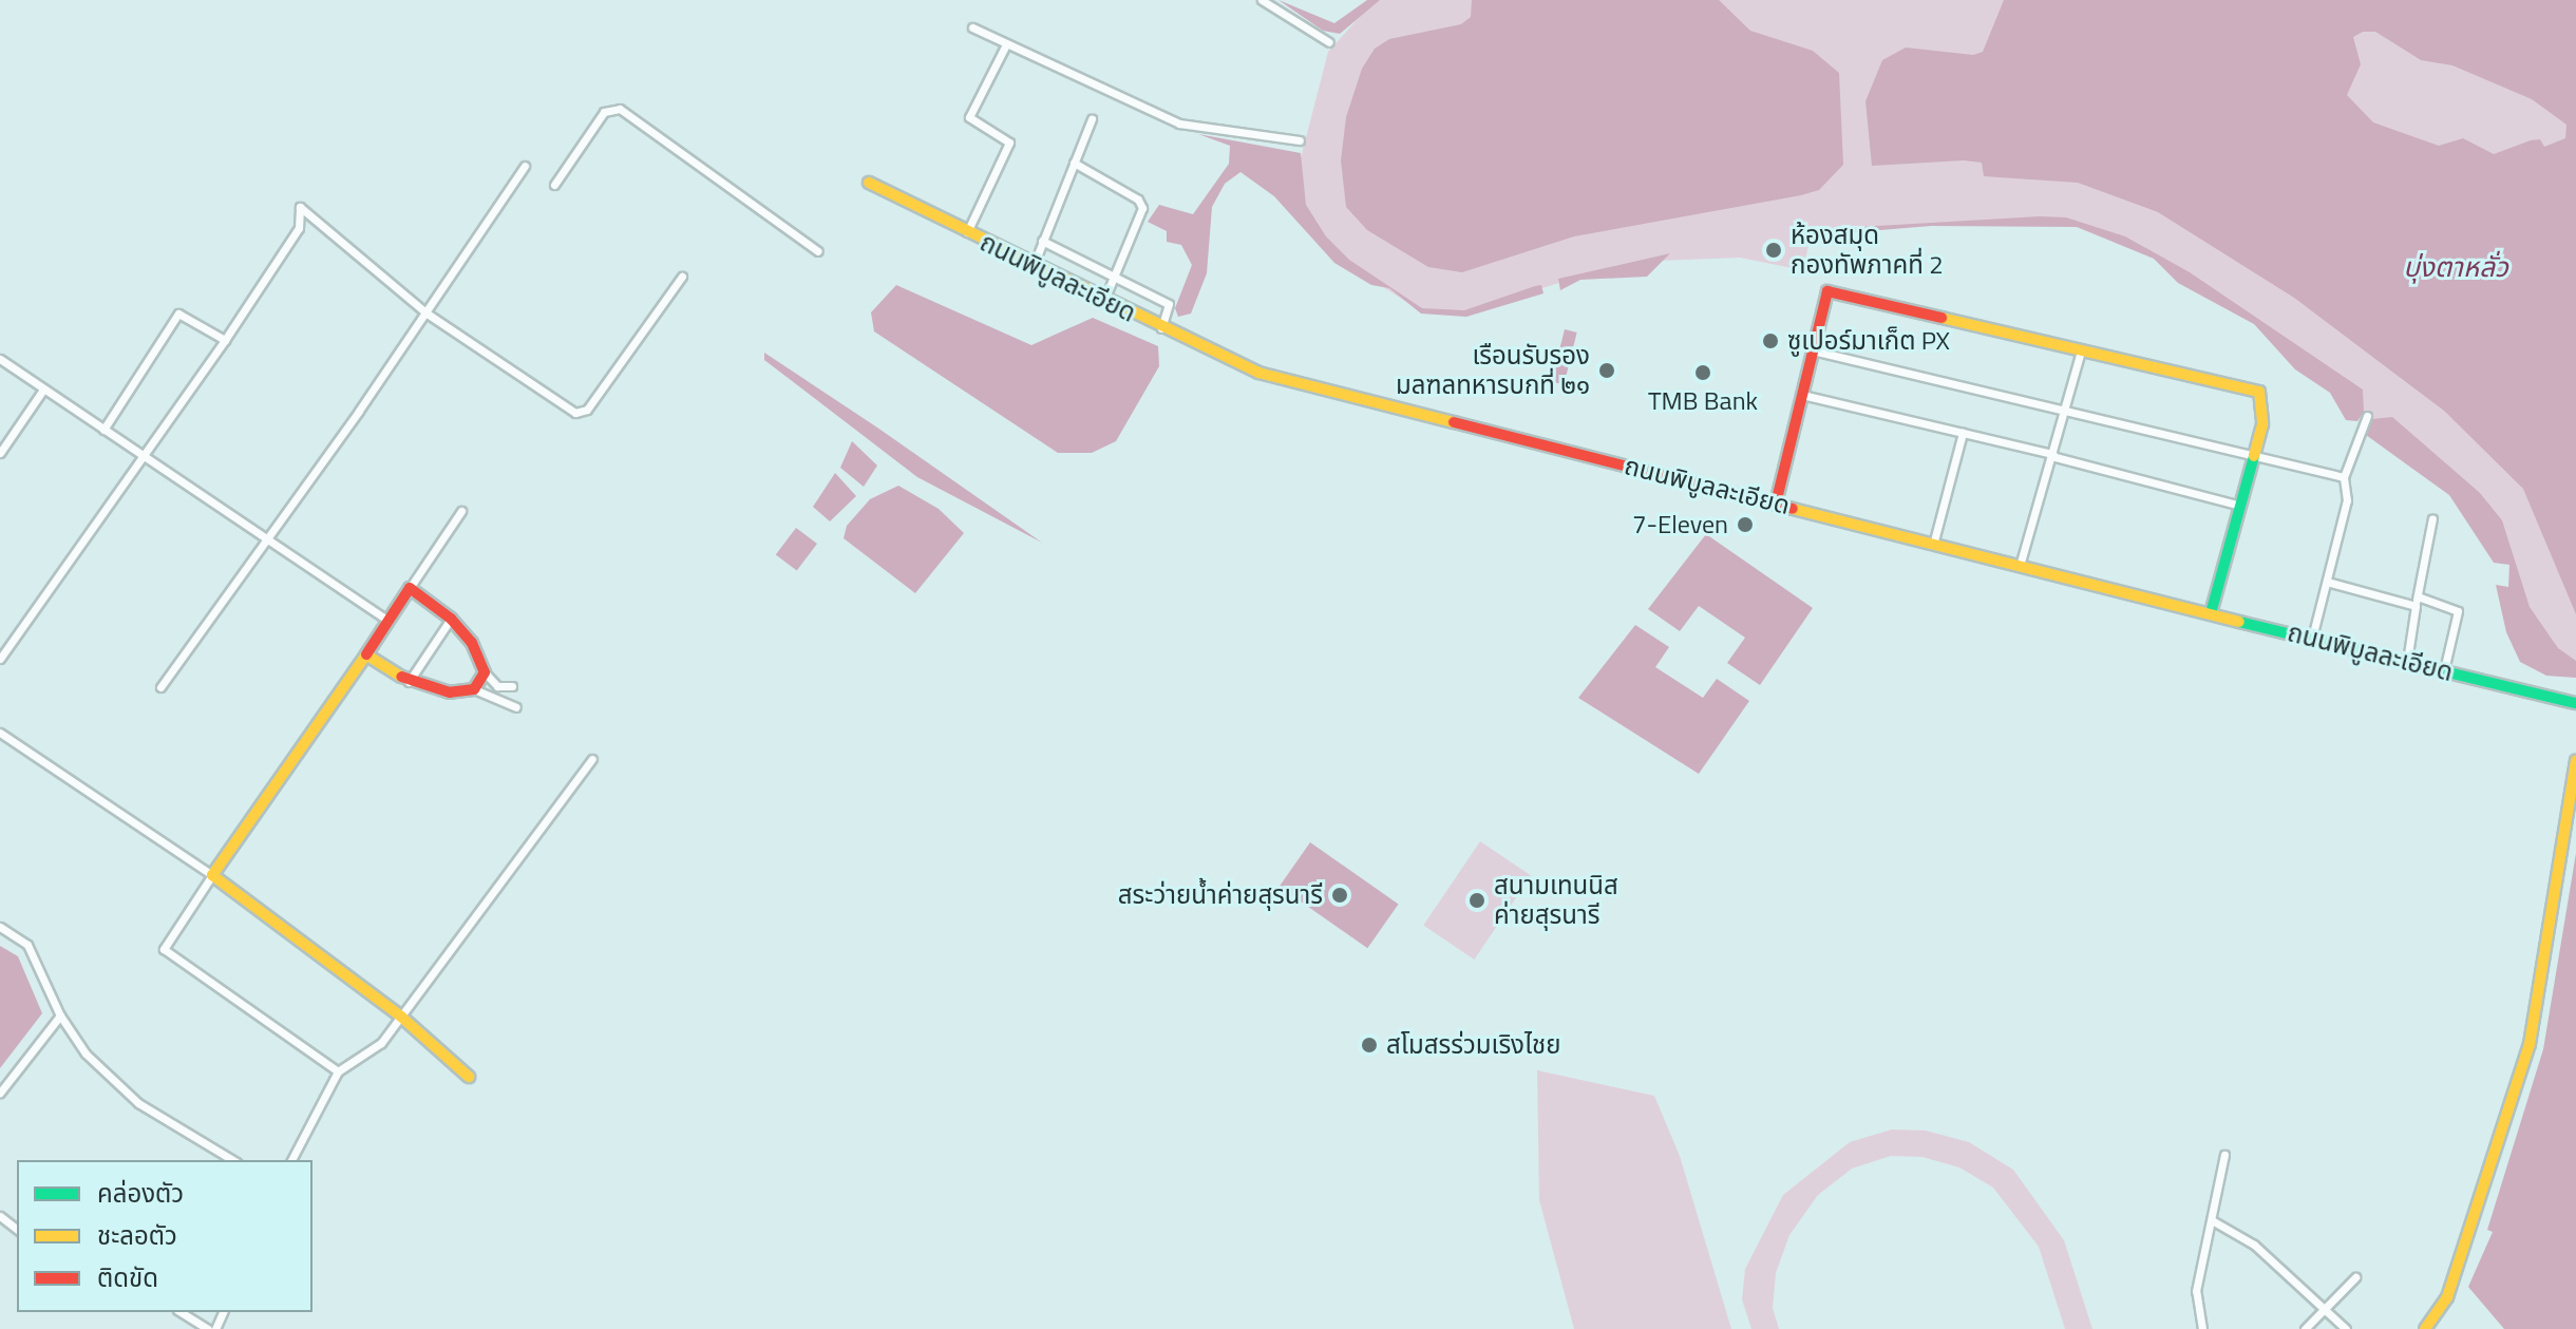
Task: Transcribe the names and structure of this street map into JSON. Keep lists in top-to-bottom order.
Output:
{
  "streets": {
    "street": ["ถนนพิบูลละเอียด"]
  },
  "water": ["บุ่งตาหลั่ว"],
  "places": [
    "ห้องสมุด กองทัพภาคที่ 2",
    "ซูเปอร์มาเก็ต PX",
    "เรือนรับรอง มลฑลทหารบกที่ ๒๑",
    "TMB Bank",
    "7-Eleven",
    "สระว่ายนํ้าค่ายสุรนารี",
    "สนามเทนนิส ค่ายสุรนารี",
    "สโมสรร่วมเริงไชย"
  ],
  "legend": ["คล่องตัว", "ชะลอตัว", "ติดขัด"]
}
